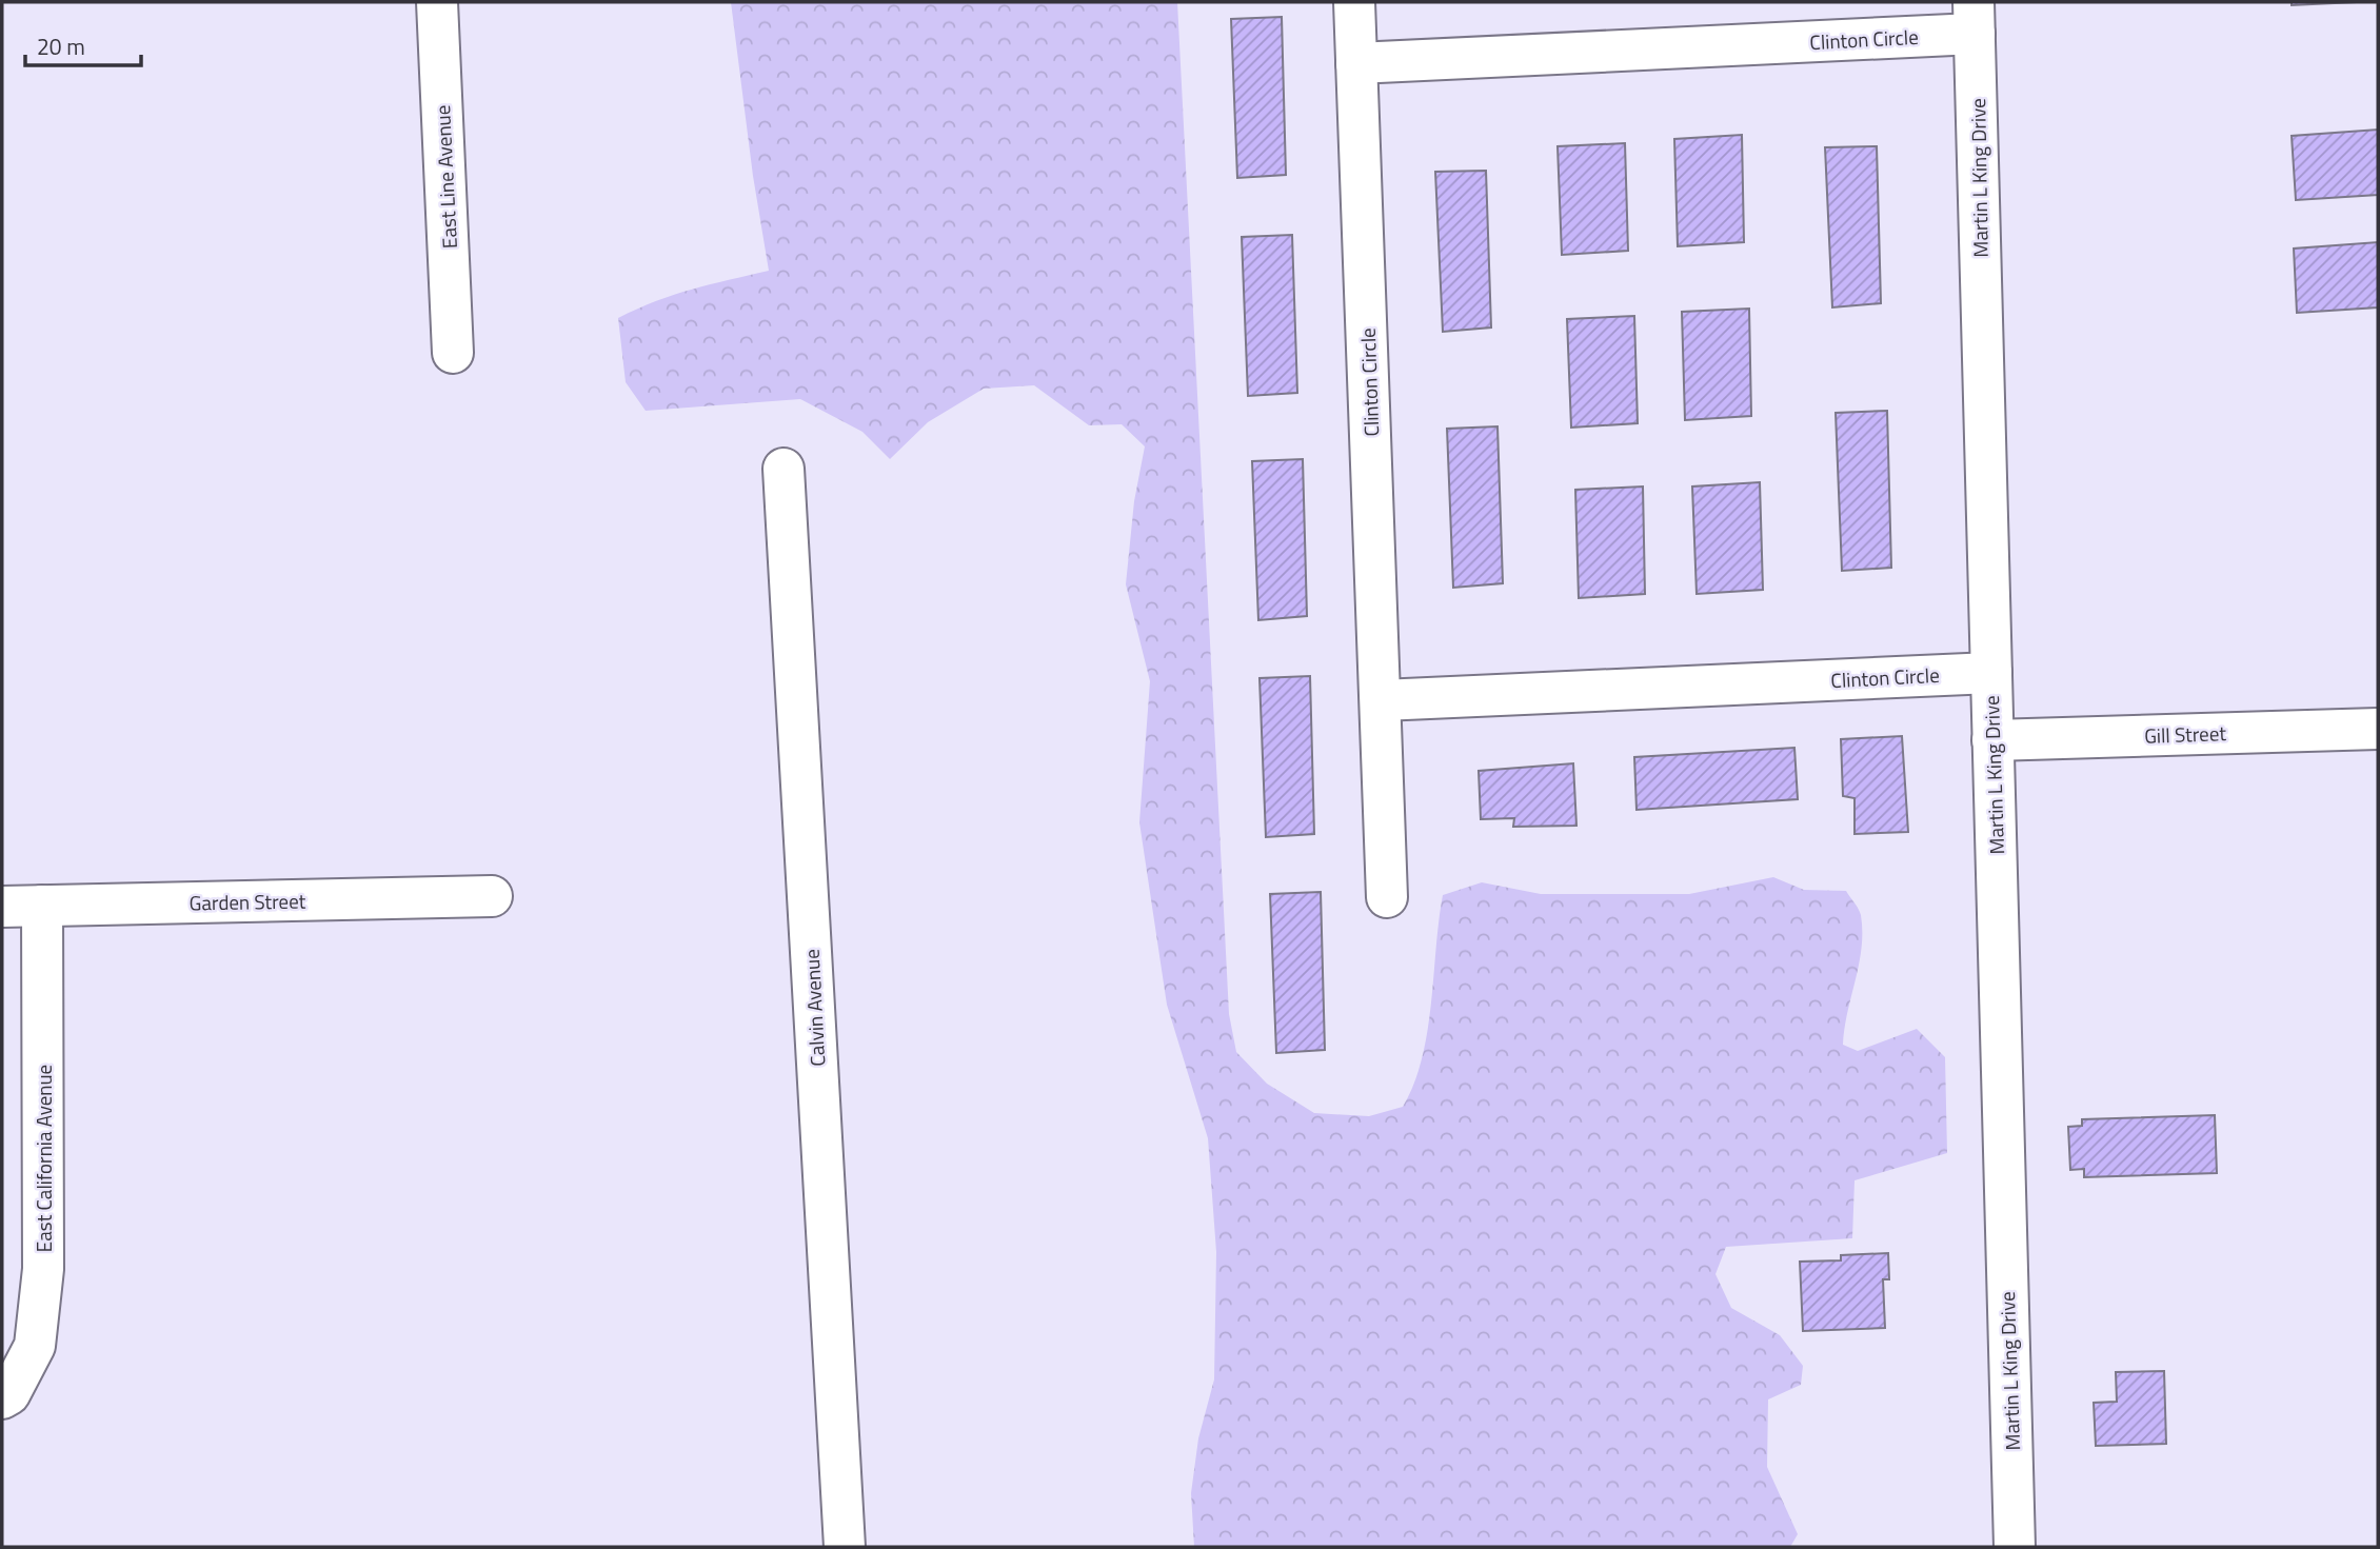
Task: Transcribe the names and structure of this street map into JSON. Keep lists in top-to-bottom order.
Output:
{
  "streets": {
    "street": [
      "Clinton Circle",
      "East Line Avenue",
      "Martin L King Drive",
      "Gill Street",
      "Garden Street",
      "Calvin Avenue",
      "East California Avenue"
    ]
  },
  "crossings": [
    ["Clinton Circle", "Martin L King Drive"],
    ["Martin L King Drive", "Gill Street"],
    ["Garden Street", "East California Avenue"]
  ],
  "scale_bar": "20 m"
}
